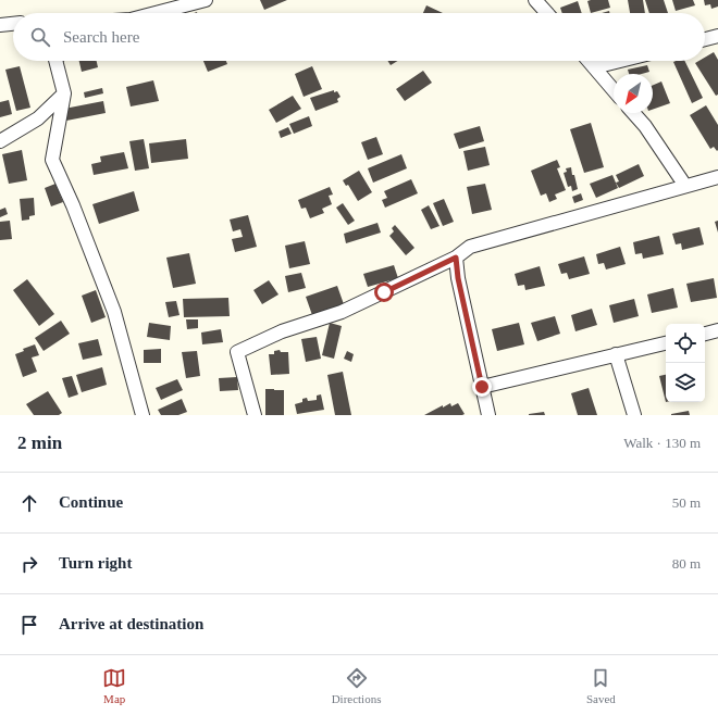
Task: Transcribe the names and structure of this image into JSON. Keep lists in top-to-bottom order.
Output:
{
  "north": "bottom left",
  "page": {
    "search": "Search here",
    "heading": ["2 min", "Walk · 130 m"],
    "list": [
      ["Continue", "50 m"],
      ["Turn right", "80 m"],
      "Arrive at destination"
    ],
    "nav": ["Map", "Directions", "Saved"]
  }
}
